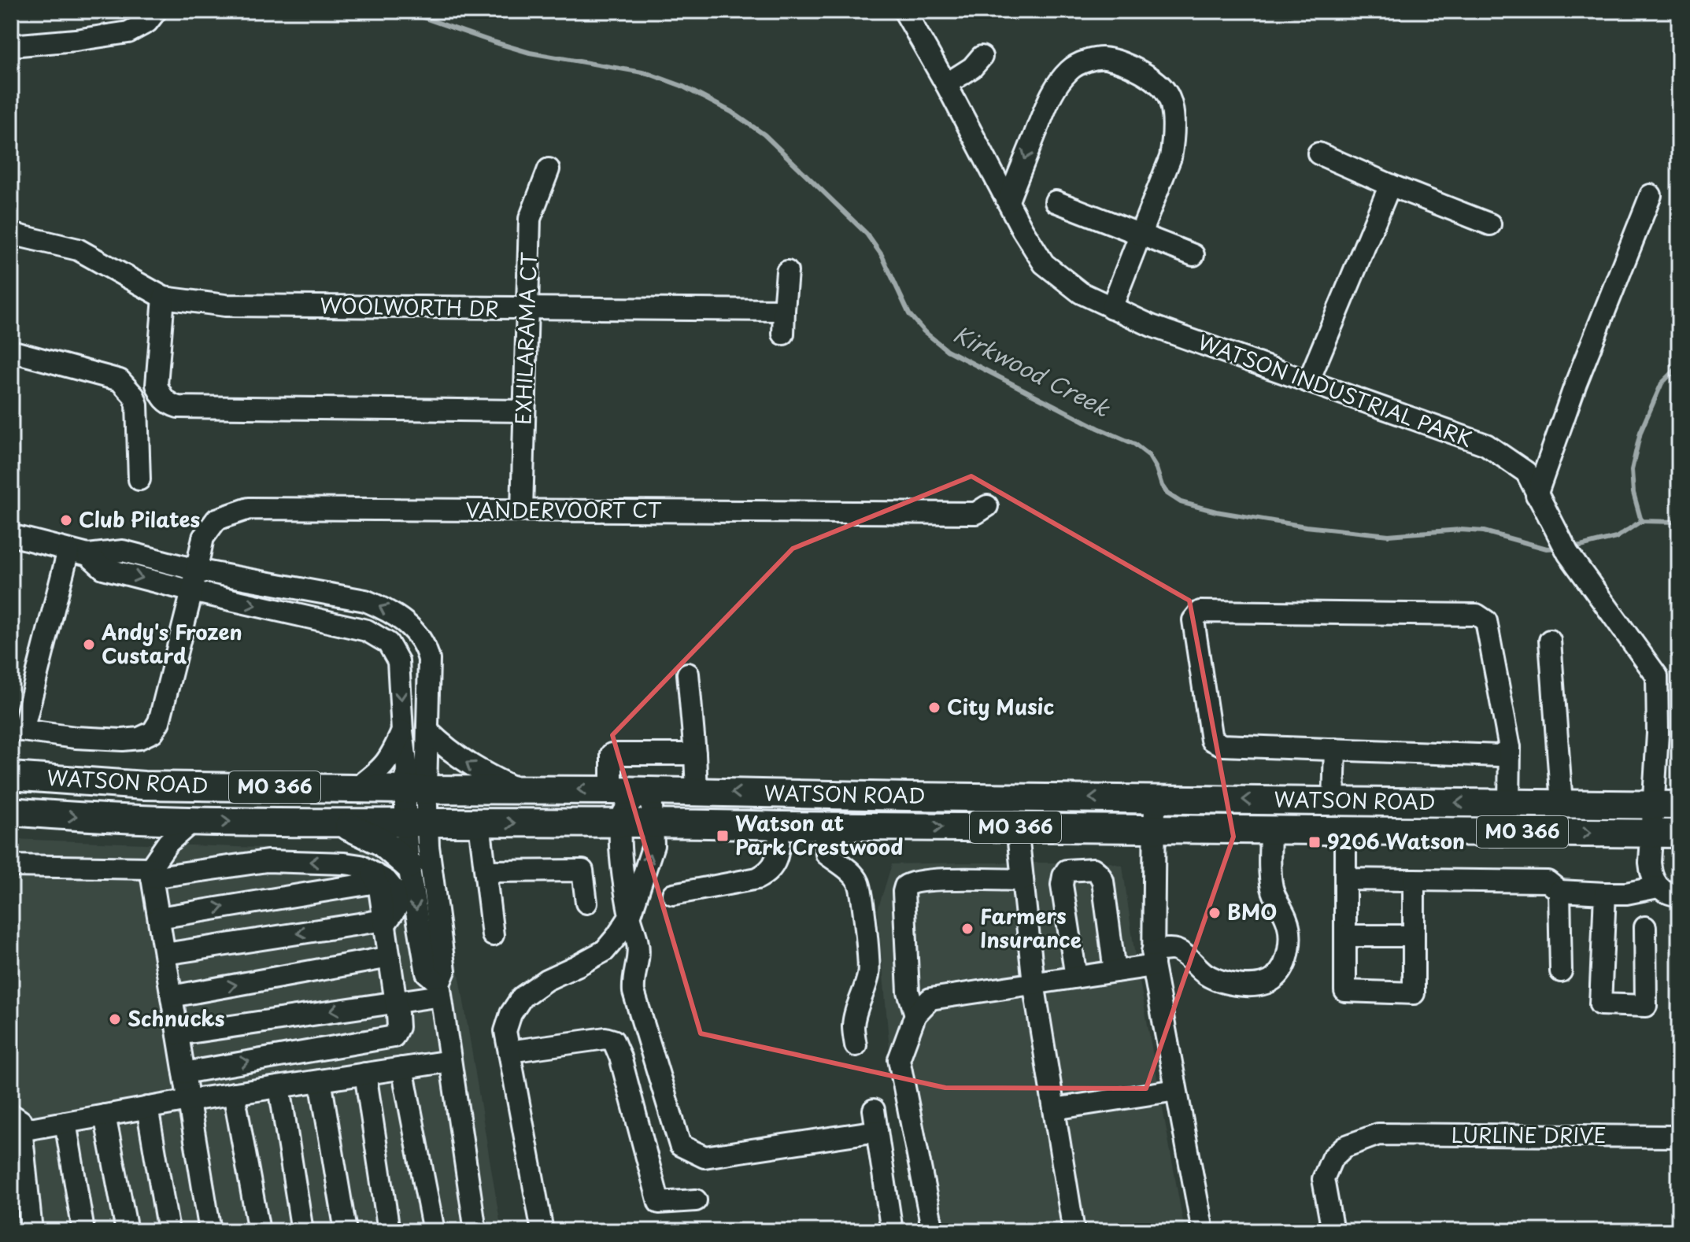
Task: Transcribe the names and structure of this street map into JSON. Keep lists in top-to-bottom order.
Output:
{
  "streets": {
    "main road": ["WATSON ROAD", "MO 366"],
    "street": [
      "WOOLWORTH DR",
      "EXHILARAMA CT",
      "WATSON INDUSTRIAL PARK",
      "VANDERVOORT CT",
      "LURLINE DRIVE"
    ]
  },
  "crossings": [
    ["WOOLWORTH DR", "EXHILARAMA CT"],
    ["EXHILARAMA CT", "VANDERVOORT CT"],
    ["WATSON INDUSTRIAL PARK", "WATSON ROAD"]
  ],
  "water": ["Kirkwood Creek"],
  "places": {
    "other": [
      "Club Pilates",
      "Andy's Frozen Custard",
      "City Music",
      "BMO",
      "Farmers Insurance",
      "Schnucks"
    ],
    "transit": ["Watson at Park Crestwood", "9206 Watson"]
  }
}
